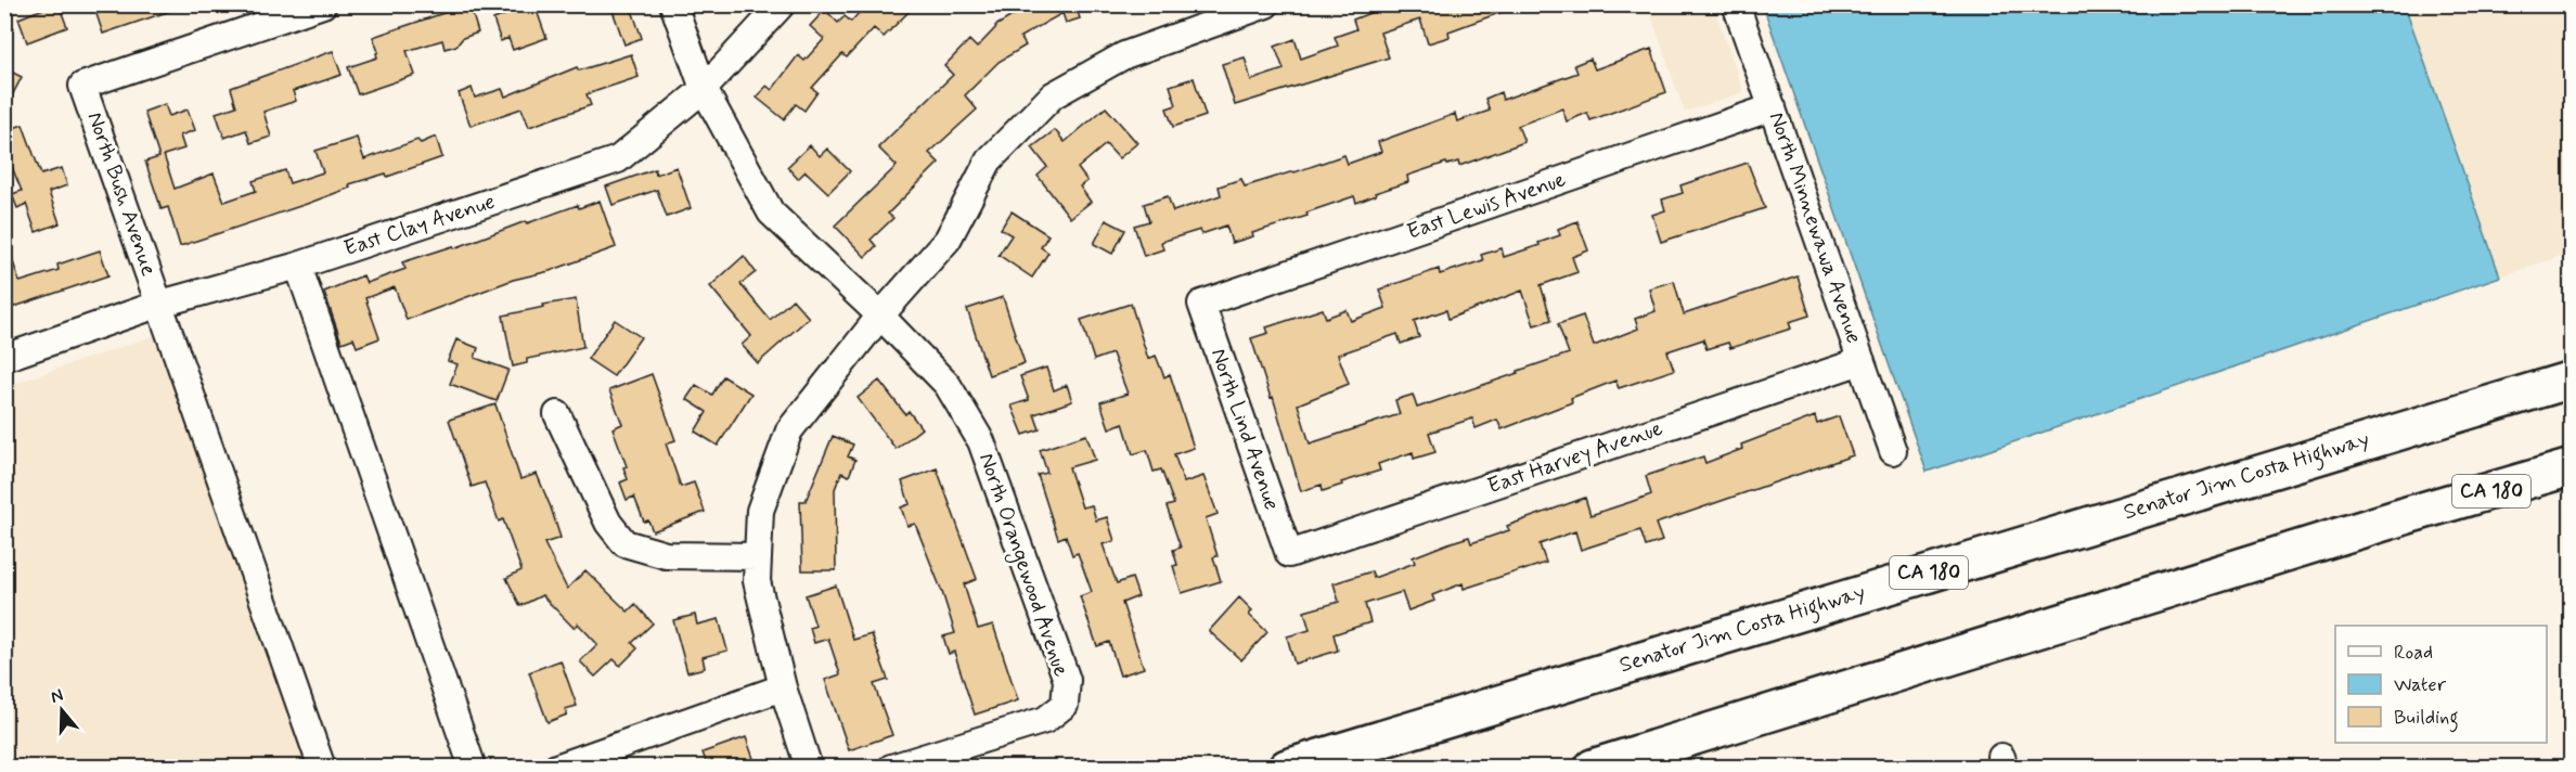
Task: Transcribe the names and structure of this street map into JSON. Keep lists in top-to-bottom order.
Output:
{
  "streets": {
    "highway": ["Senator Jim Costa Highway", "CA 180"],
    "street": [
      "North Bush Avenue",
      "East Lewis Avenue",
      "East Clay Avenue",
      "North Minnewawa Avenue",
      "North Lind Avenue",
      "East Harvey Avenue",
      "North Orangewood Avenue"
    ]
  },
  "crossings": [
    ["North Bush Avenue", "East Clay Avenue"],
    ["East Lewis Avenue", "North Minnewawa Avenue"],
    ["East Lewis Avenue", "North Lind Avenue"],
    ["East Clay Avenue", "North Orangewood Avenue"],
    ["North Minnewawa Avenue", "East Harvey Avenue"],
    ["North Lind Avenue", "East Harvey Avenue"]
  ],
  "legend": ["Road", "Water", "Building"],
  "north": "top"
}
